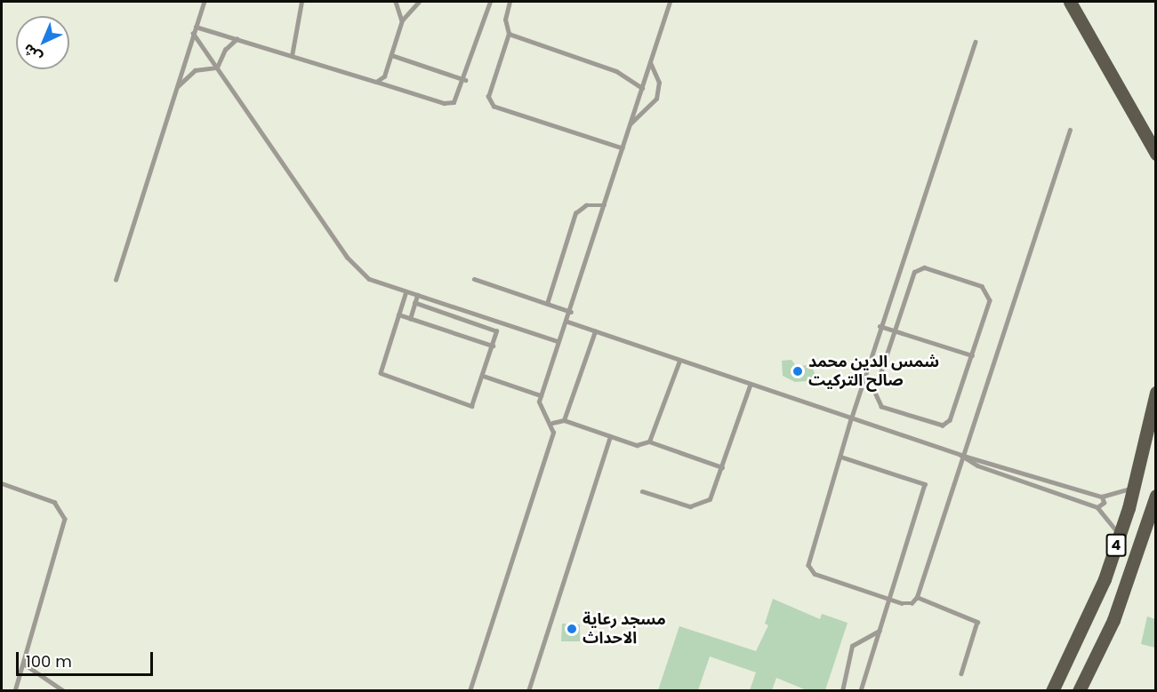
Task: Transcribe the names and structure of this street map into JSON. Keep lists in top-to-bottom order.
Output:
{
  "streets": {
    "main road": ["4"]
  },
  "places": ["شمس الدين محمد صالح التركيت", "مسجد رعاية الاحداث"],
  "scale_bar": "100 m",
  "north": "bottom left"
}
